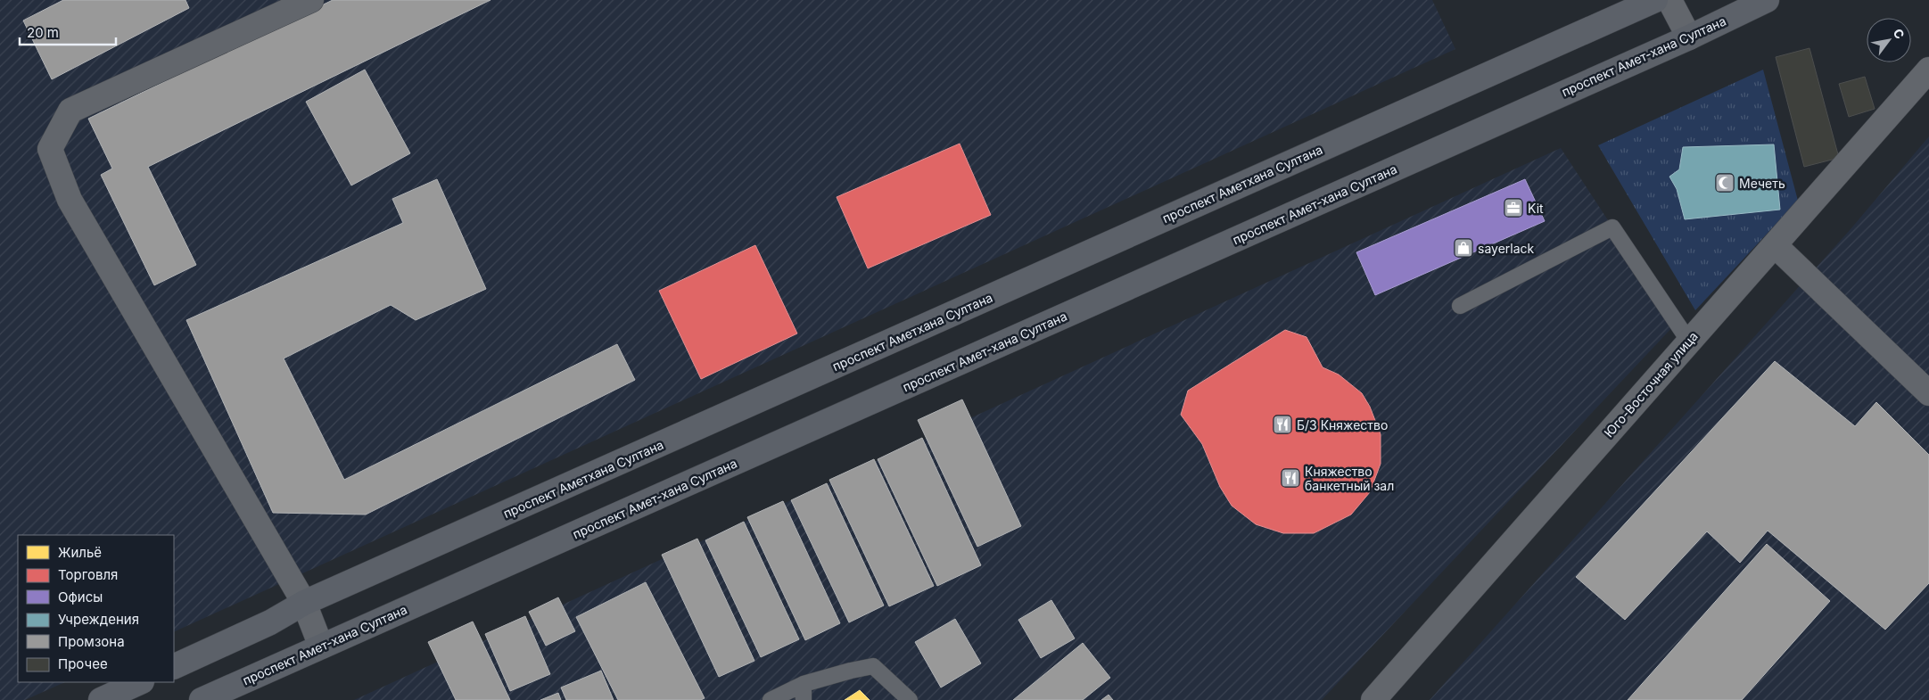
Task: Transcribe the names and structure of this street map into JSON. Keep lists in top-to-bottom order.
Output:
{
  "streets": {
    "main road": ["проспект Амет-хана Султана", "проспект Аметхана Султана"],
    "street": ["Юго-Восточная улица"]
  },
  "places": {
    "mosque": ["Мечеть"],
    "office": ["Kit"],
    "shop": ["sayerlack"],
    "restaurant": ["Б/З Княжество", "Княжество банкетный зал"]
  },
  "legend": [
    "Жильё",
    "Торговля",
    "Офисы",
    "Учреждения",
    "Промзона",
    "Прочее"
  ],
  "scale_bar": "20 m",
  "north": "top right"
}
